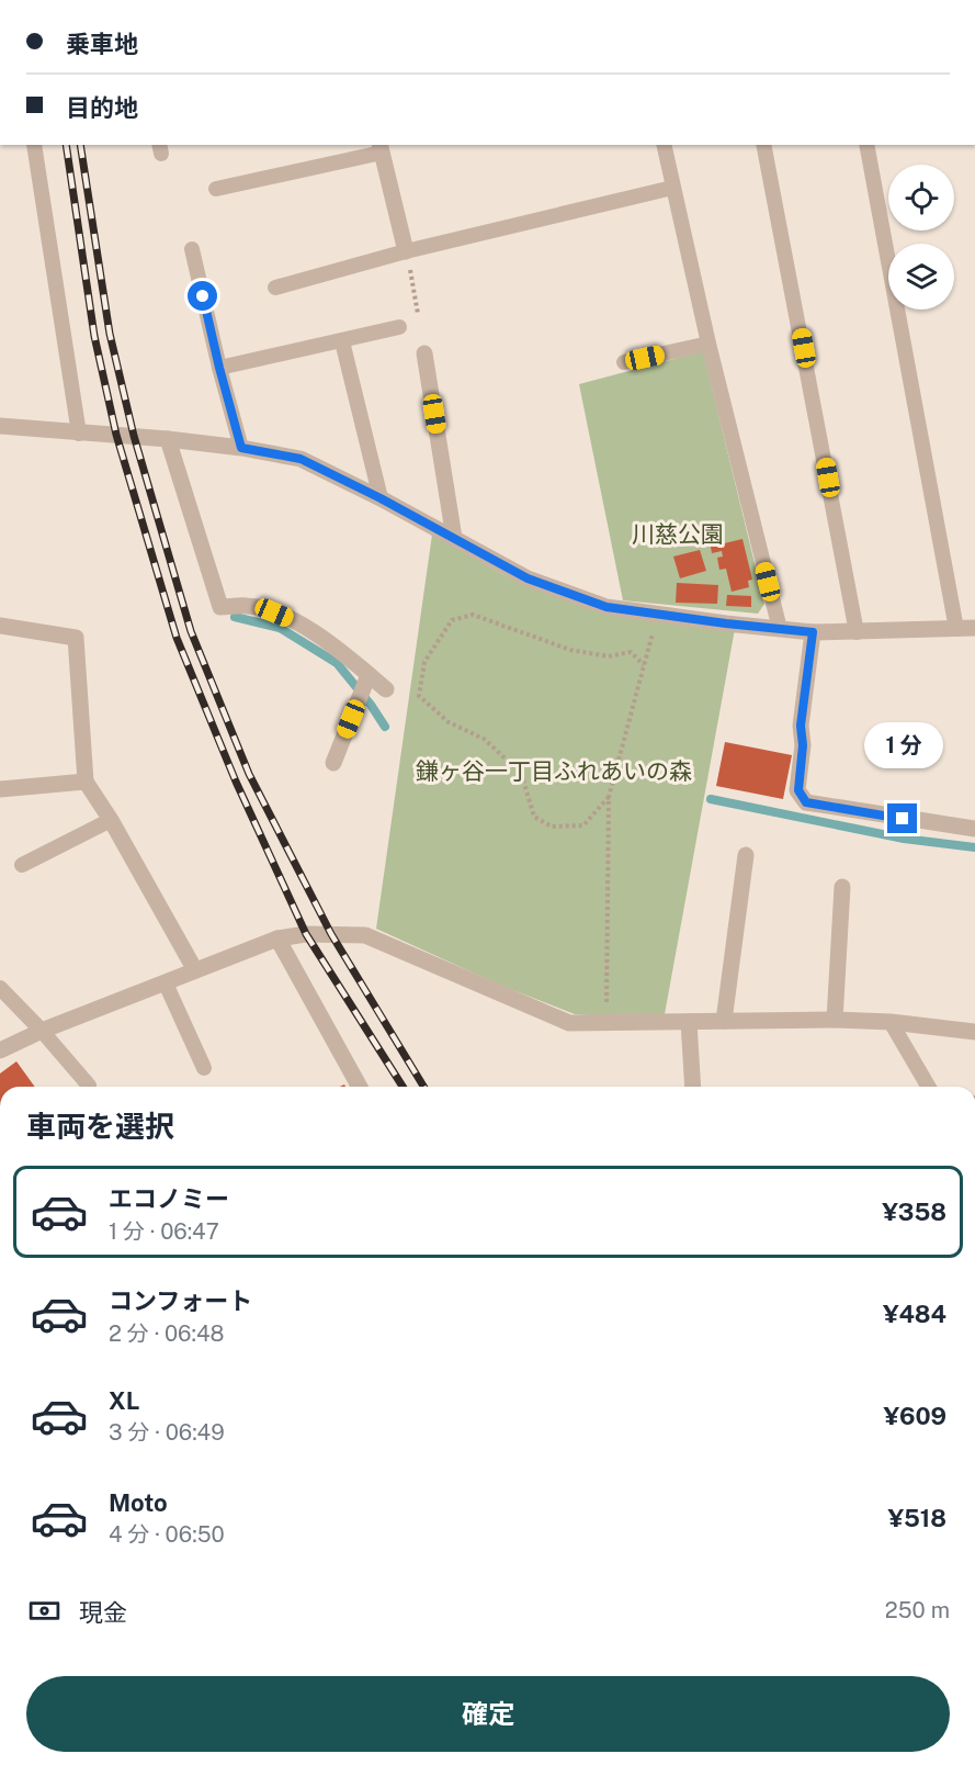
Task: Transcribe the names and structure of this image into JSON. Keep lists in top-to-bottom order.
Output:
{
  "parks": ["川慈公園", "鎌ヶ谷一丁目ふれあいの森"],
  "page": {
    "banner": ["乗車地", "目的地"],
    "bubble": "1 分",
    "heading": "車両を選択",
    "list": [
      {
        "name": "エコノミー",
        "note": "1 分 · 06:47",
        "value": "¥358"
      },
      {
        "name": "コンフォート",
        "note": "2 分 · 06:48",
        "value": "¥484"
      },
      {
        "name": "XL",
        "note": "3 分 · 06:49",
        "value": "¥609"
      },
      {
        "name": "Moto",
        "note": "4 分 · 06:50",
        "value": "¥518"
      }
    ],
    "pay": ["現金", "250 m"],
    "buttons": "確定"
  }
}
